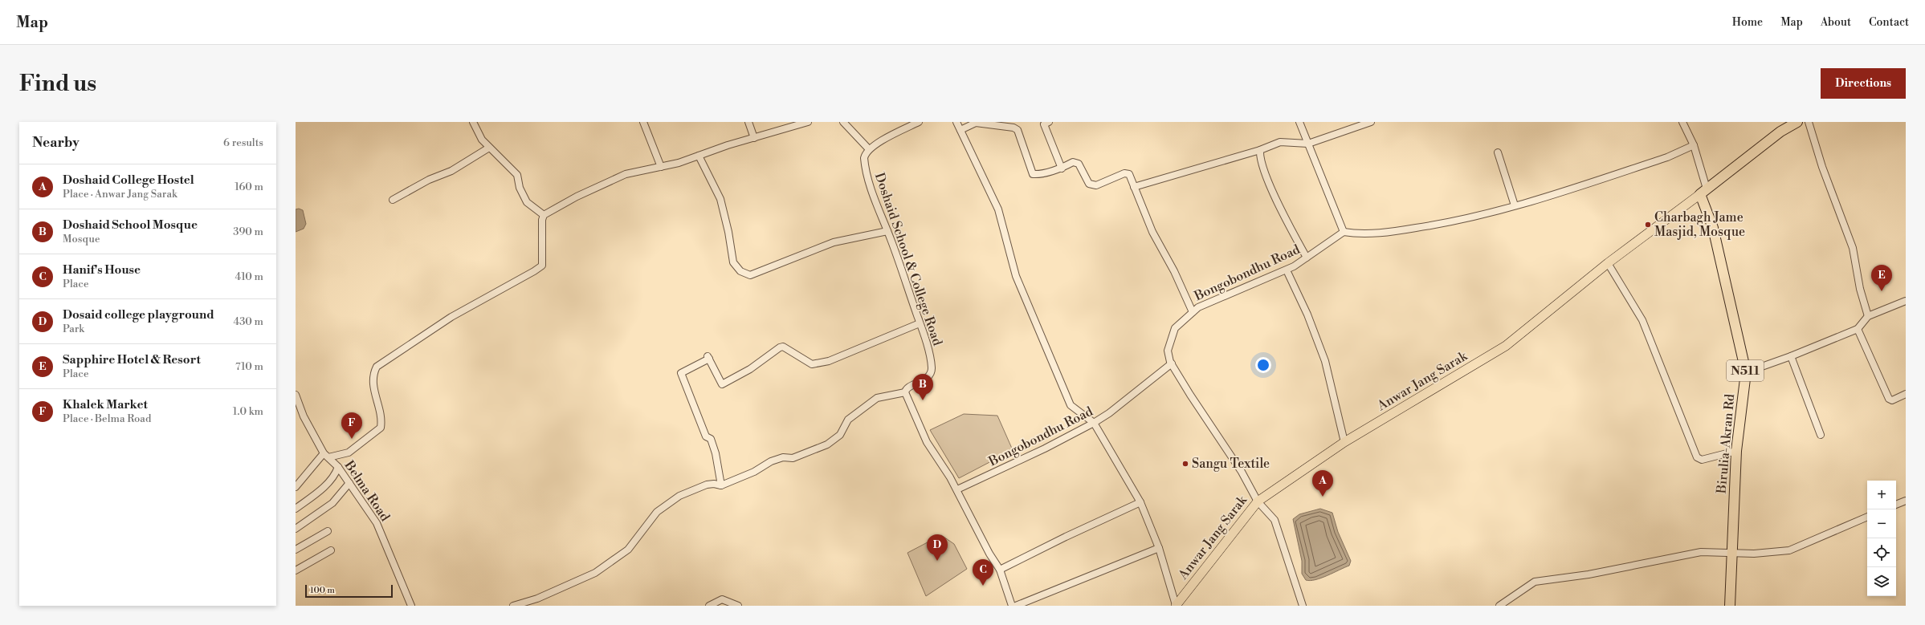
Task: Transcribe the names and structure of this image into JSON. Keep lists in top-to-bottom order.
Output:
{
  "streets": {
    "highway": ["N511", "Birulia-Akran Rd"],
    "main road": ["Anwar Jang Sarak"],
    "street": ["Doshaid School & College Road", "Bongobondhu Road", "Belma Road"]
  },
  "crossings": [
    ["Anwar Jang Sarak", "Birulia-Akran Rd"]
  ],
  "places": ["Charbagh Jame Masjid, Mosque", "Sangu Textile"],
  "scale_bar": "100 m",
  "page": {
    "header": "Map",
    "nav": [
      "Home",
      "Map",
      "About",
      "Contact"
    ],
    "buttons": "Directions",
    "title": "Find us",
    "heading": ["Nearby", "6 results"],
    "list": [
      {
        "mark": "A",
        "name": "Doshaid College Hostel",
        "note": "Place · Anwar Jang Sarak",
        "value": "160 m"
      },
      {
        "mark": "B",
        "name": "Doshaid School Mosque",
        "note": "Mosque",
        "value": "390 m"
      },
      {
        "mark": "C",
        "name": "Hanif's House",
        "note": "Place",
        "value": "410 m"
      },
      {
        "mark": "D",
        "name": "Dosaid college playground",
        "note": "Park",
        "value": "430 m"
      },
      {
        "mark": "E",
        "name": "Sapphire Hotel & Resort",
        "note": "Place",
        "value": "710 m"
      },
      {
        "mark": "F",
        "name": "Khalek Market",
        "note": "Place · Belma Road",
        "value": "1.0 km"
      }
    ],
    "pins": [
      "E",
      "B",
      "F",
      "A",
      "D",
      "C"
    ],
    "map_buttons": ["+", "−"],
    "scale": "100 m"
  }
}
